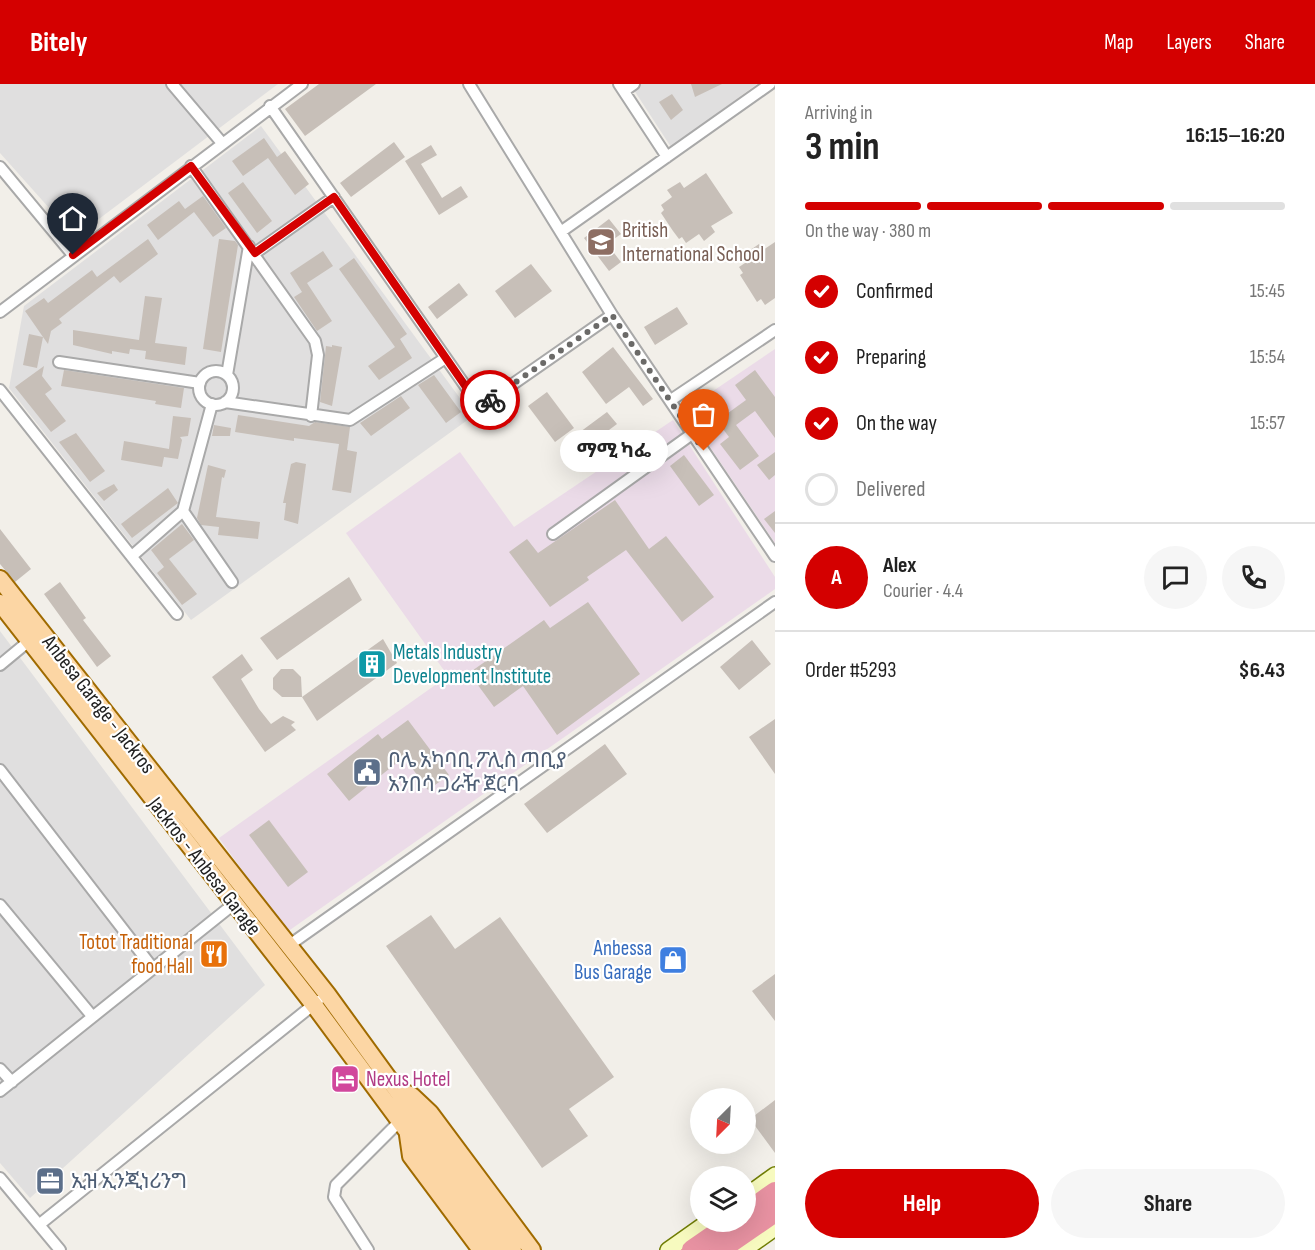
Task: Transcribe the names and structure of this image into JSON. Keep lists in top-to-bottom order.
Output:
{
  "streets": {
    "main road": ["Anbesa Garage - Jackros", "Jackros - Anbesa Garage"]
  },
  "crossings": [
    ["Anbesa Garage - Jackros", "Jackros - Anbesa Garage"]
  ],
  "places": {
    "school or university": ["British International School"],
    "other": ["ማሚ ካፌ"],
    "building": ["Metals Industry Development Institute"],
    "public building": ["ቦሌ አካባቢ ፖሊስ ጣቢያ አንበሳ ጋራዥ ጀርባ"],
    "restaurant": ["Totot Traditional food Hall"],
    "shop": ["Anbessa Bus Garage"],
    "hotel": ["Nexus Hotel"],
    "office": ["ኢዝ ኢንጂነሪንግ"]
  },
  "north": "bottom left",
  "page": {
    "header": "Bitely",
    "nav": ["Map", "Layers", "Share"],
    "heading": ["3 min", "Arriving in", "16:15–16:20"],
    "panel": [
      "Alex",
      "Courier · 4.4",
      "Order #5293",
      "$6.43"
    ],
    "bar": "On the way · 380 m",
    "list": [
      ["Confirmed", "15:45"],
      ["Preparing", "15:54"],
      ["On the way", "15:57"],
      "Delivered"
    ],
    "bubble": "ማሚ ካፌ",
    "round": "A",
    "buttons": ["Help", "Share"]
  }
}
